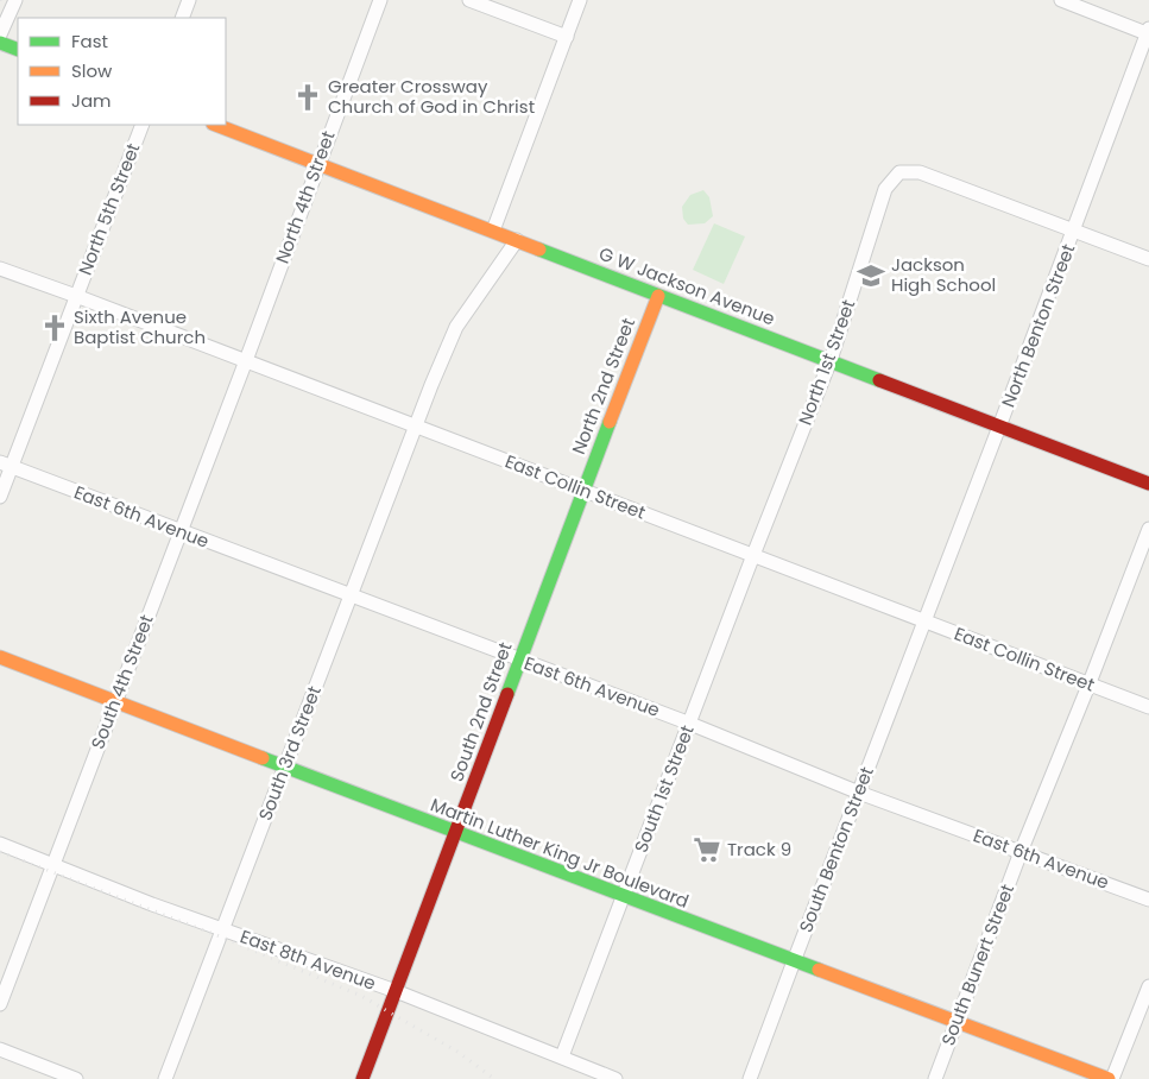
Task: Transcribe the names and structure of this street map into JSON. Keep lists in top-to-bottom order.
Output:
{
  "streets": {
    "street": [
      "North 4th Street",
      "North 5th Street",
      "G W Jackson Avenue",
      "North Benton Street",
      "North 1st Street",
      "North 2nd Street",
      "East Collin Street",
      "East 6th Avenue",
      "South 4th Street",
      "South 2nd Street",
      "South 3rd Street",
      "South 1st Street",
      "South Benton Street",
      "Martin Luther King Jr Boulevard",
      "East 8th Avenue",
      "South Bunert Street"
    ]
  },
  "crossings": [
    ["North 4th Street", "G W Jackson Avenue"],
    ["North 4th Street", "East Collin Street"],
    ["North 4th Street", "South 4th Street"],
    ["North 5th Street", "East Collin Street"],
    ["North 5th Street", "East 6th Avenue"],
    ["G W Jackson Avenue", "North Benton Street"],
    ["G W Jackson Avenue", "North 1st Street"],
    ["G W Jackson Avenue", "North 2nd Street"],
    ["G W Jackson Avenue", "South 3rd Street"],
    ["North Benton Street", "North 1st Street"],
    ["North Benton Street", "East Collin Street"],
    ["North Benton Street", "South Benton Street"],
    ["North 1st Street", "East Collin Street"],
    ["North 1st Street", "South 1st Street"],
    ["North 2nd Street", "East Collin Street"],
    ["North 2nd Street", "South 2nd Street"],
    ["East Collin Street", "South 4th Street"],
    ["East Collin Street", "South 2nd Street"],
    ["East Collin Street", "South 3rd Street"],
    ["East Collin Street", "South 1st Street"],
    ["East Collin Street", "South Benton Street"],
    ["East Collin Street", "South Bunert Street"],
    ["East 6th Avenue", "South 4th Street"],
    ["East 6th Avenue", "South 2nd Street"],
    ["East 6th Avenue", "South 3rd Street"],
    ["East 6th Avenue", "South 1st Street"],
    ["East 6th Avenue", "South Benton Street"],
    ["East 6th Avenue", "South Bunert Street"],
    ["South 4th Street", "Martin Luther King Jr Boulevard"],
    ["South 4th Street", "East 8th Avenue"],
    ["South 2nd Street", "Martin Luther King Jr Boulevard"],
    ["South 2nd Street", "East 8th Avenue"],
    ["South 3rd Street", "Martin Luther King Jr Boulevard"],
    ["South 3rd Street", "East 8th Avenue"],
    ["South 1st Street", "Martin Luther King Jr Boulevard"],
    ["South 1st Street", "East 8th Avenue"],
    ["South Benton Street", "Martin Luther King Jr Boulevard"],
    ["Martin Luther King Jr Boulevard", "South Bunert Street"]
  ],
  "places": {
    "church": ["Greater Crossway Church of God in Christ", "Sixth Avenue Baptist Church"],
    "school or university": ["Jackson High School"],
    "supermarket": ["Track 9"]
  },
  "legend": ["Fast", "Slow", "Jam"]
}
